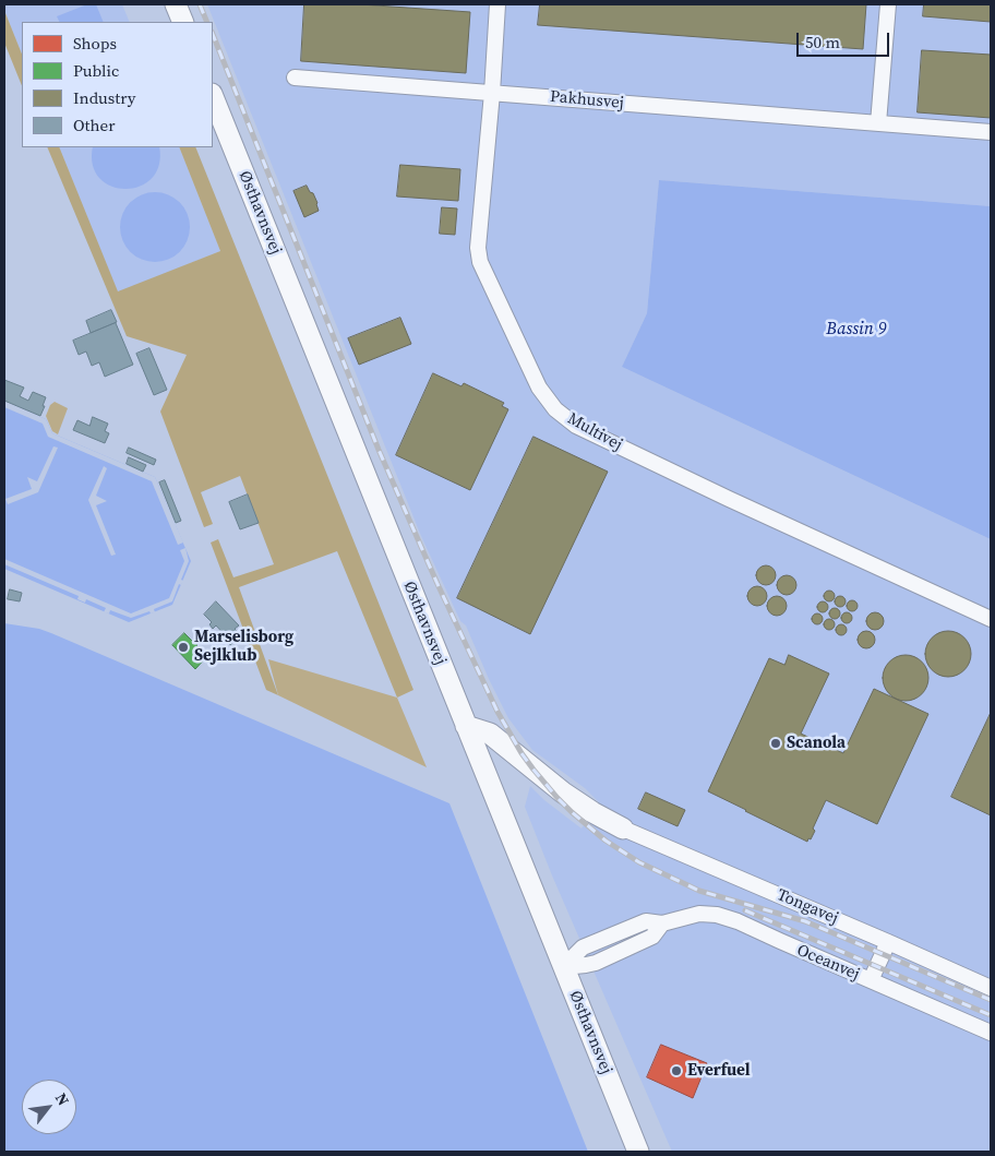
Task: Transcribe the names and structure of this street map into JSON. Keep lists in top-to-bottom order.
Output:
{
  "streets": {
    "street": [
      "Pakhusvej",
      "Østhavnsvej",
      "Multivej",
      "Tongavej",
      "Oceanvej"
    ]
  },
  "crossings": [
    ["Pakhusvej", "Multivej"],
    ["Østhavnsvej", "Oceanvej"]
  ],
  "water": ["Bassin 9"],
  "places": ["Marselisborg Sejlklub", "Scanola", "Everfuel"],
  "legend": [
    "Shops",
    "Public",
    "Industry",
    "Other"
  ],
  "scale_bar": "50 m",
  "north": "top right"
}
